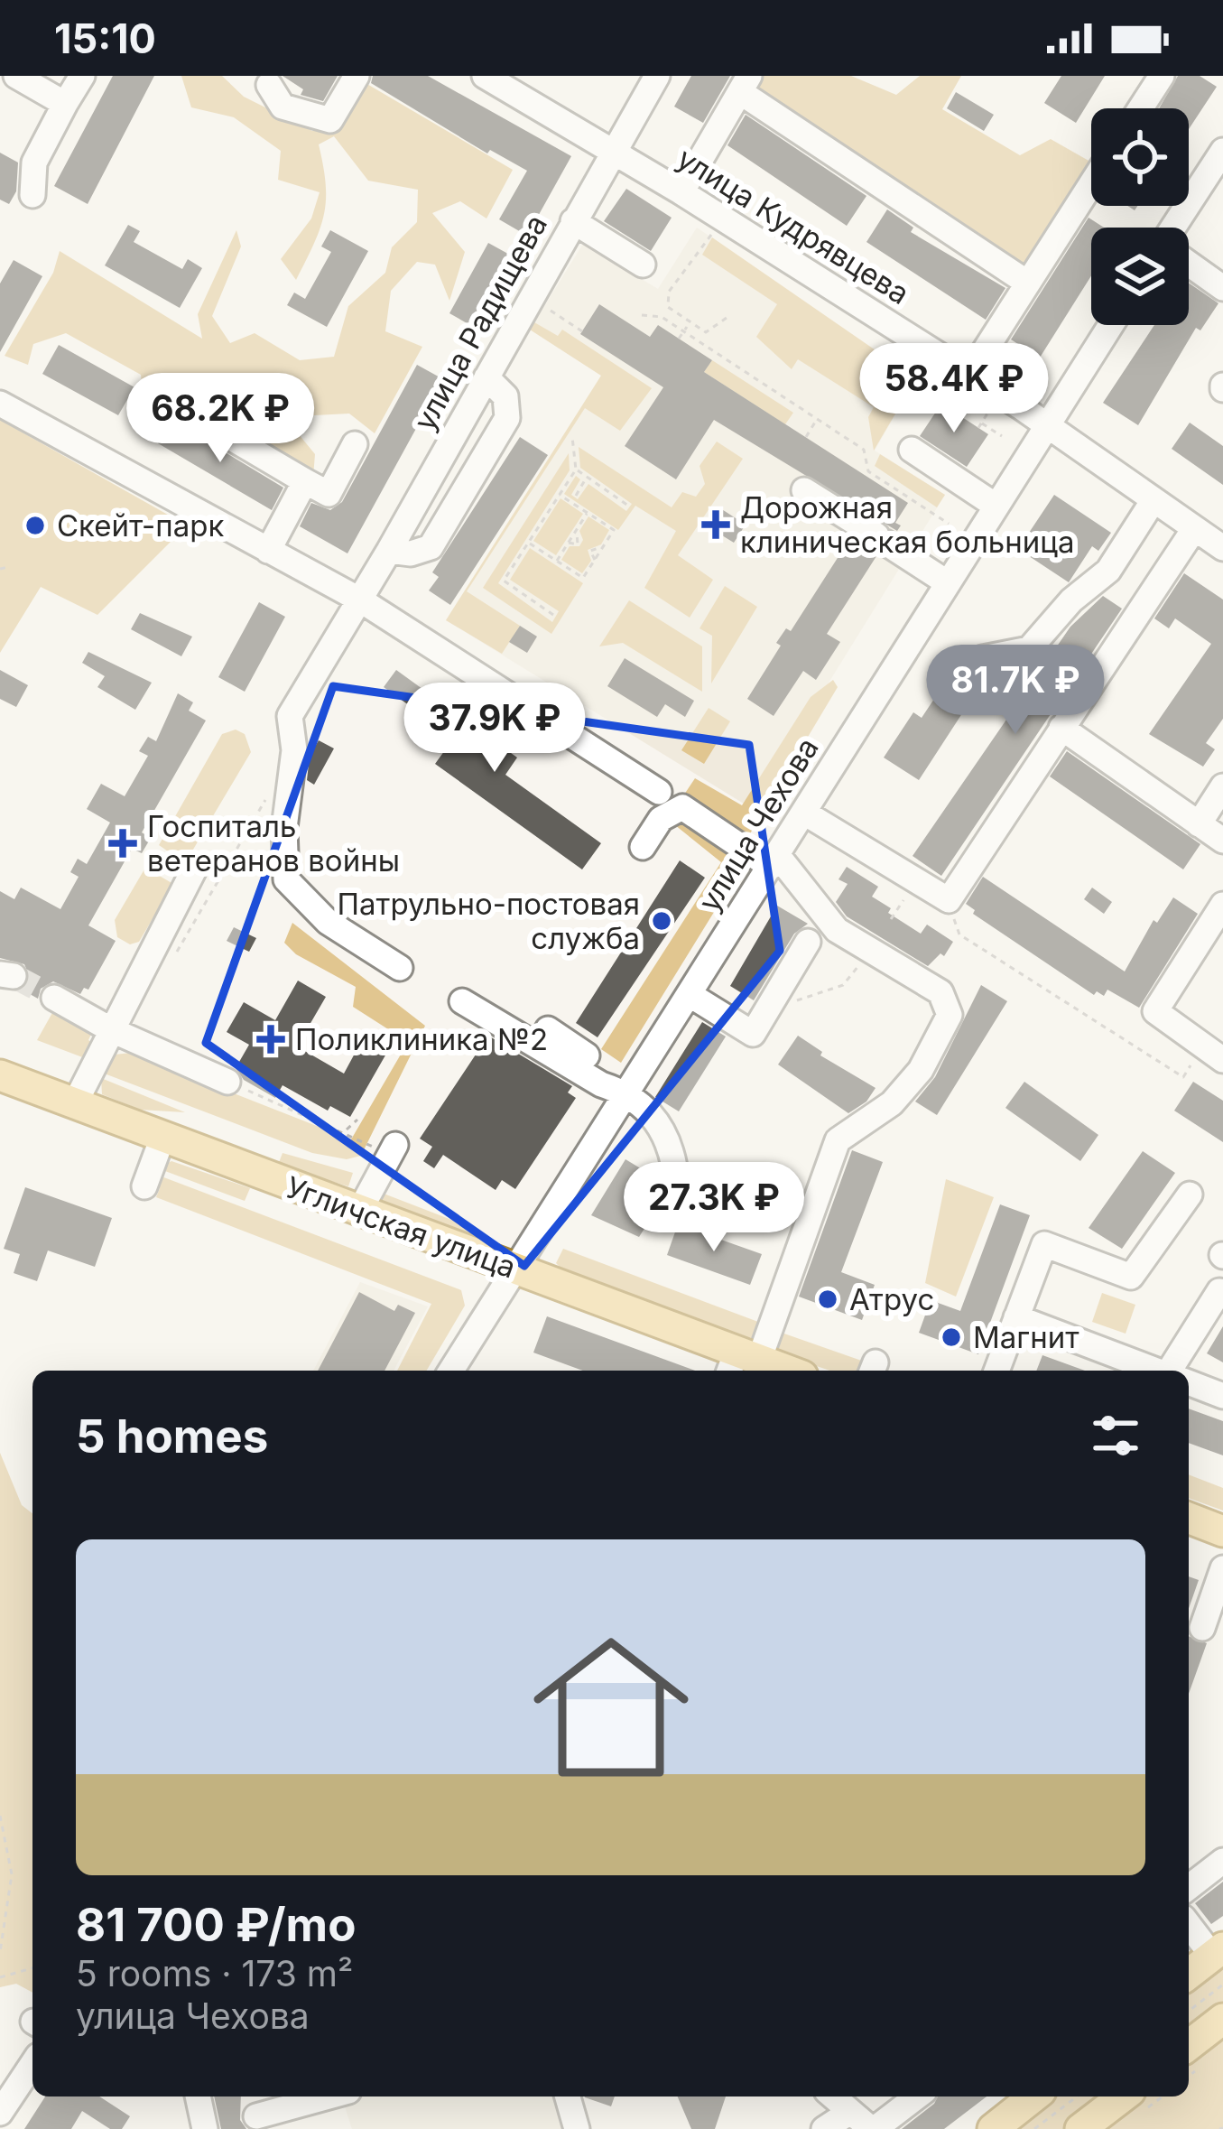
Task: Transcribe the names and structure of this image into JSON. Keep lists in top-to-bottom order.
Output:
{
  "streets": {
    "main road": ["Угличская улица"],
    "street": ["улица Кудрявцева", "улица Радищева", "улица Чехова"]
  },
  "crossings": [
    ["улица Кудрявцева", "улица Радищева"],
    ["улица Кудрявцева", "улица Чехова"],
    ["улица Чехова", "Угличская улица"]
  ],
  "places": {
    "health": ["Дорожная клиническая больница", "Госпиталь ветеранов войны", "Поликлиника №2"],
    "other": [
      "Скейт-парк",
      "Патрульно-постовая служба",
      "Атрус",
      "Магнит"
    ]
  },
  "page": {
    "status": "15:10",
    "price": [
      "58.4K ₽",
      "68.2K ₽",
      "81.7K ₽",
      "37.9K ₽",
      "27.3K ₽"
    ],
    "heading": "5 homes",
    "list": [
      {
        "name": "81 700 ₽/mo",
        "note": "5 rooms · 173 m² · улица Чехова"
      }
    ]
  }
}
